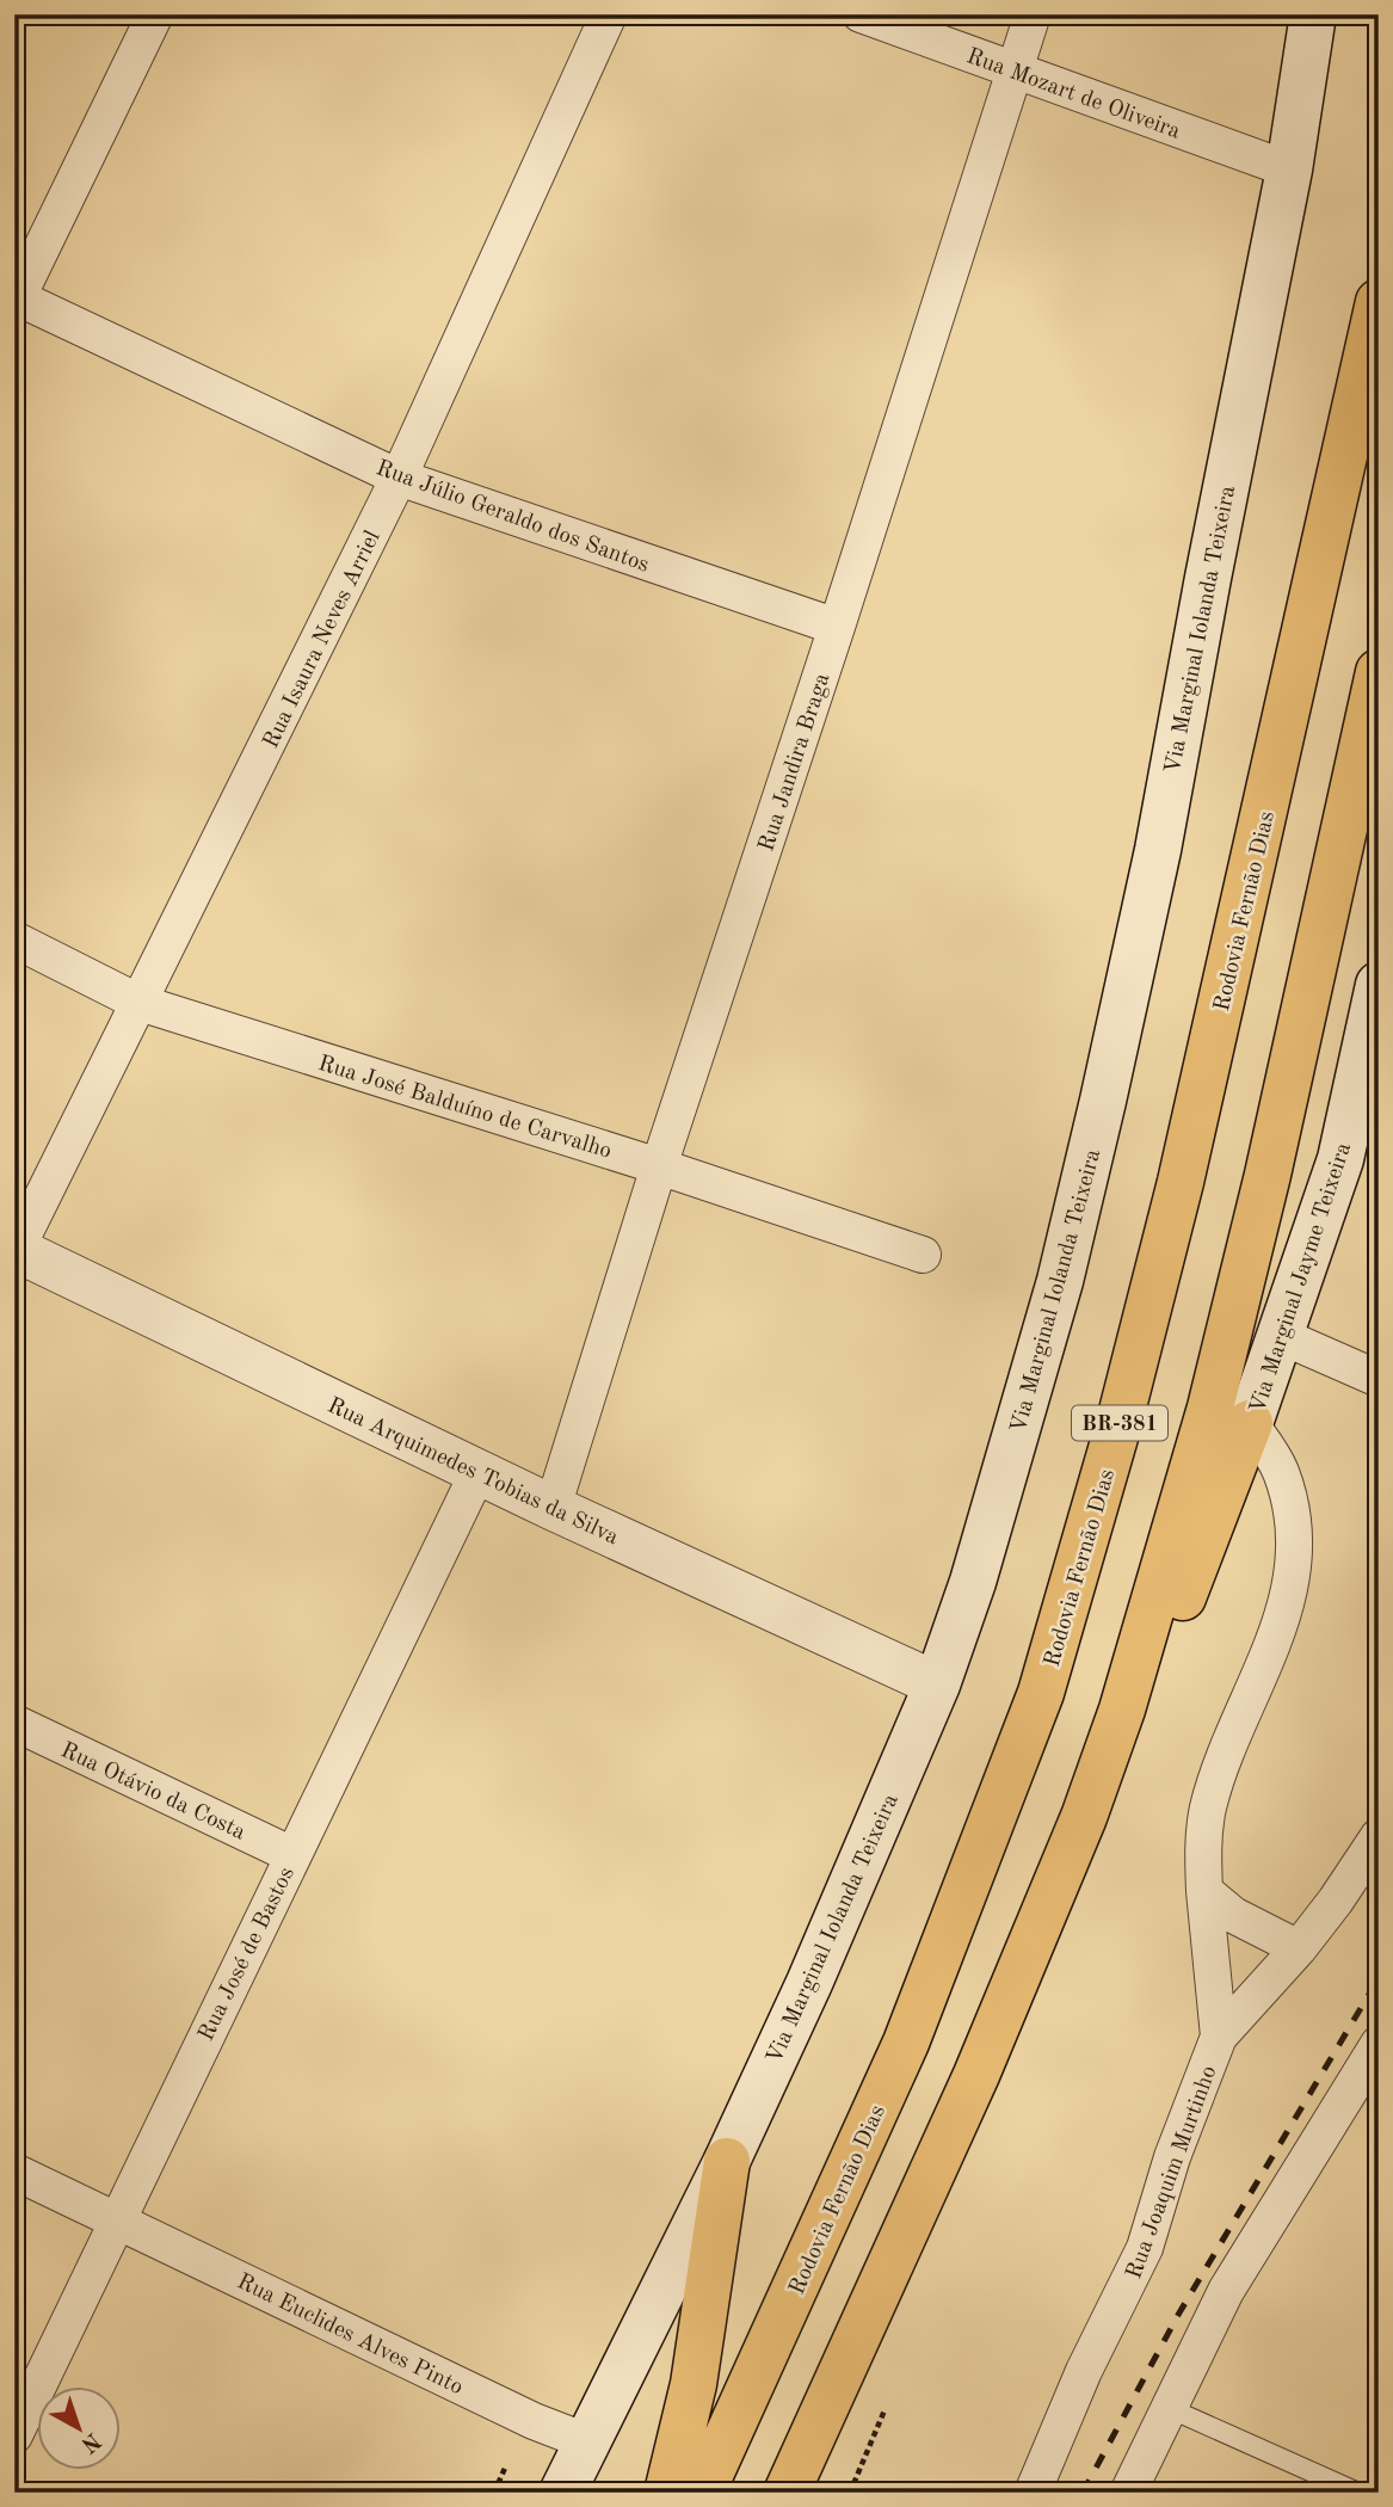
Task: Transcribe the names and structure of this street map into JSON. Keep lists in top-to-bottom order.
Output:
{
  "streets": {
    "highway": ["Rodovia Fernão Dias", "BR-381"],
    "main road": ["Via Marginal Iolanda Teixeira", "Via Marginal Jayme Teixeira"],
    "street": [
      "Rua Mozart de Oliveira",
      "Rua Júlio Geraldo dos Santos",
      "Rua Isaura Neves Arriel",
      "Rua Jandira Braga",
      "Rua José Balduíno de Carvalho",
      "Rua Arquimedes Tobias da Silva",
      "Rua Otávio da Costa",
      "Rua José de Bastos",
      "Rua Joaquim Murtinho",
      "Rua Euclides Alves Pinto"
    ]
  },
  "crossings": [
    ["Rua Mozart de Oliveira", "Via Marginal Iolanda Teixeira"],
    ["Rua Mozart de Oliveira", "Rua Jandira Braga"],
    ["Rua Júlio Geraldo dos Santos", "Rua Isaura Neves Arriel"],
    ["Rua Júlio Geraldo dos Santos", "Rua Jandira Braga"],
    ["Via Marginal Iolanda Teixeira", "Rua Arquimedes Tobias da Silva"],
    ["Via Marginal Iolanda Teixeira", "Rua Euclides Alves Pinto"],
    ["Rua Isaura Neves Arriel", "Rua José Balduíno de Carvalho"],
    ["Rua Isaura Neves Arriel", "Rua Arquimedes Tobias da Silva"],
    ["Rua Jandira Braga", "Rua José Balduíno de Carvalho"],
    ["Rua Jandira Braga", "Rua Arquimedes Tobias da Silva"],
    ["Rua Arquimedes Tobias da Silva", "Rua José de Bastos"],
    ["Rua Otávio da Costa", "Rua José de Bastos"],
    ["Rua José de Bastos", "Rua Euclides Alves Pinto"]
  ],
  "north": "bottom right"
}
